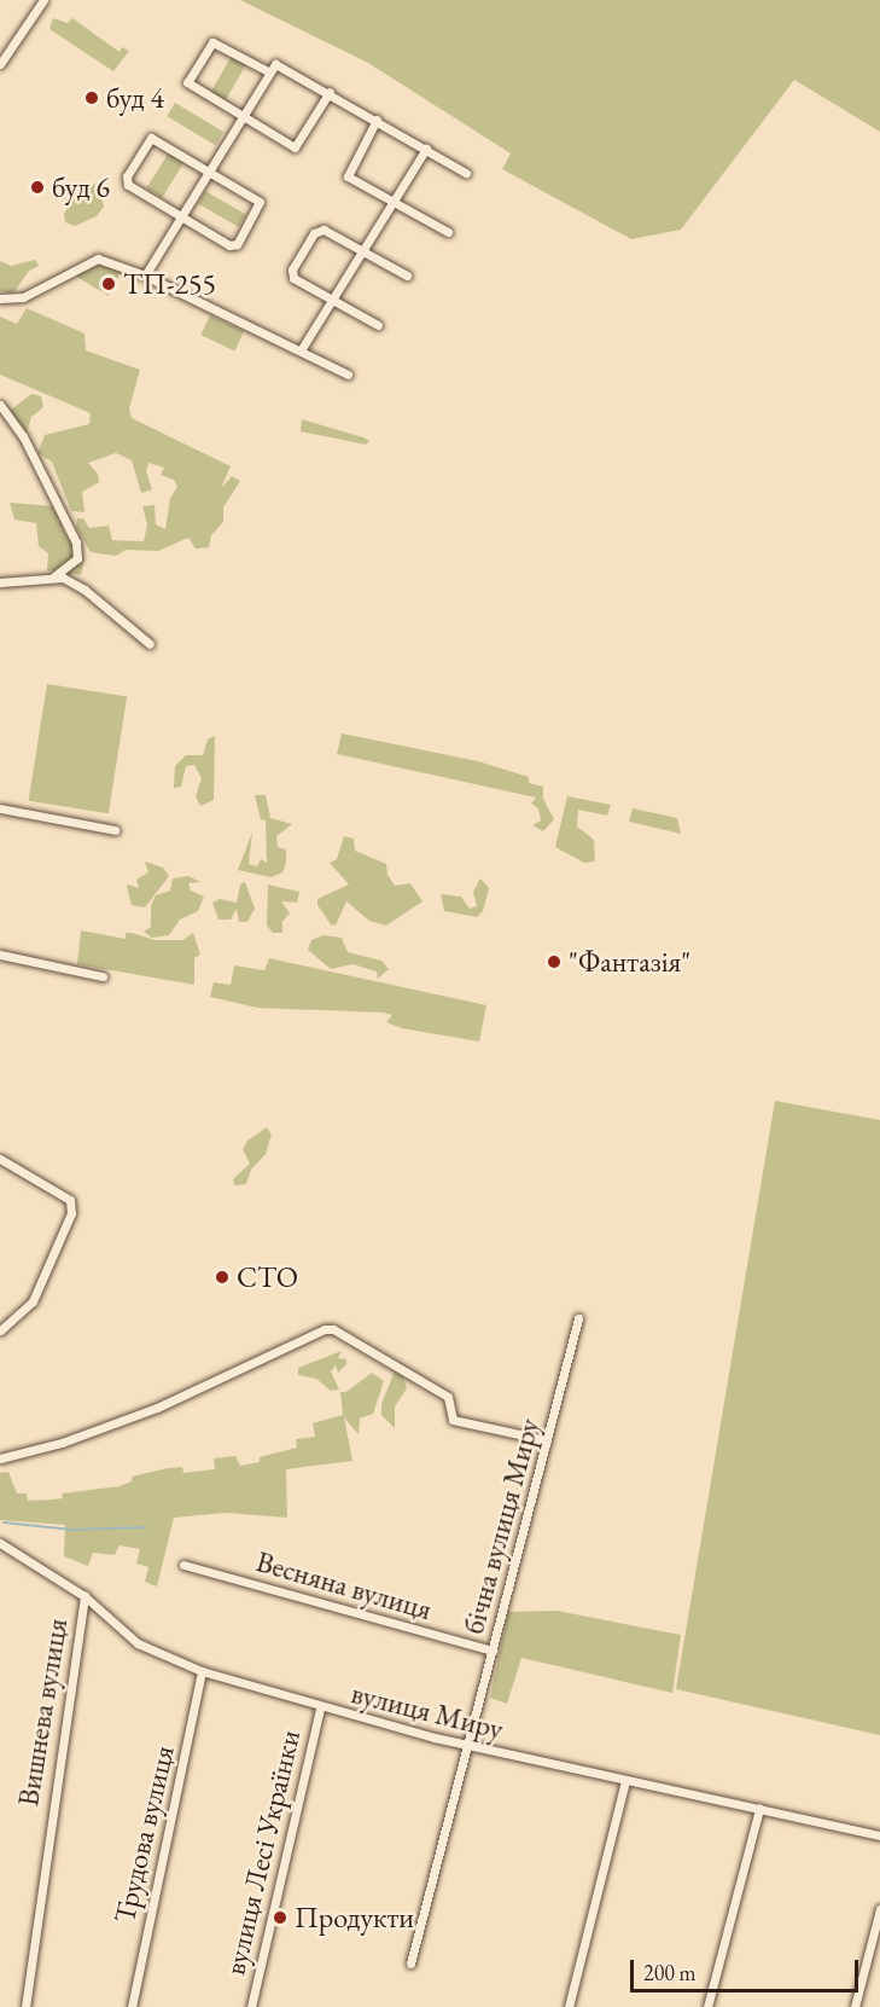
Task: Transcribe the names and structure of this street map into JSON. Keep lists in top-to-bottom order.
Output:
{
  "streets": {
    "street": [
      "бічна вулиця Миру",
      "Весняна вулиця",
      "вулиця Миру",
      "Вишнева вулиця",
      "Трудова вулиця",
      "вулиця Лесі Українки"
    ]
  },
  "crossings": [
    ["бічна вулиця Миру", "Весняна вулиця"],
    ["бічна вулиця Миру", "вулиця Миру"],
    ["вулиця Миру", "Вишнева вулиця"],
    ["вулиця Миру", "Трудова вулиця"],
    ["вулиця Миру", "вулиця Лесі Українки"]
  ],
  "places": [
    "буд 4",
    "буд 6",
    "ТП-255",
    "\"Фантазія\"",
    "СТО",
    "Продукти"
  ],
  "scale_bar": "200 m"
}
